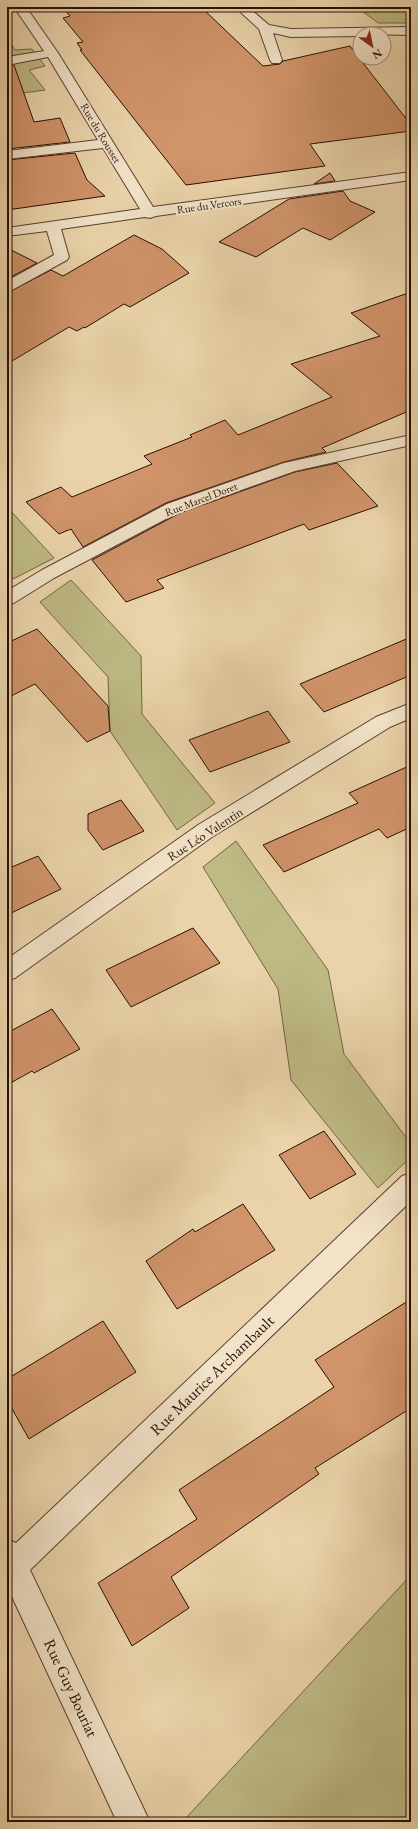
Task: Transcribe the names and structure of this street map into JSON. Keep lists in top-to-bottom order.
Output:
{
  "streets": {
    "street": [
      "Rue du Rousset",
      "Rue du Vercors",
      "Rue Marcel Doret",
      "Rue Léo Valentin",
      "Rue Maurice Archambault",
      "Rue Guy Bouriat"
    ]
  },
  "crossings": [
    ["Rue du Rousset", "Rue du Vercors"],
    ["Rue Maurice Archambault", "Rue Guy Bouriat"]
  ],
  "north": "bottom right"
}
